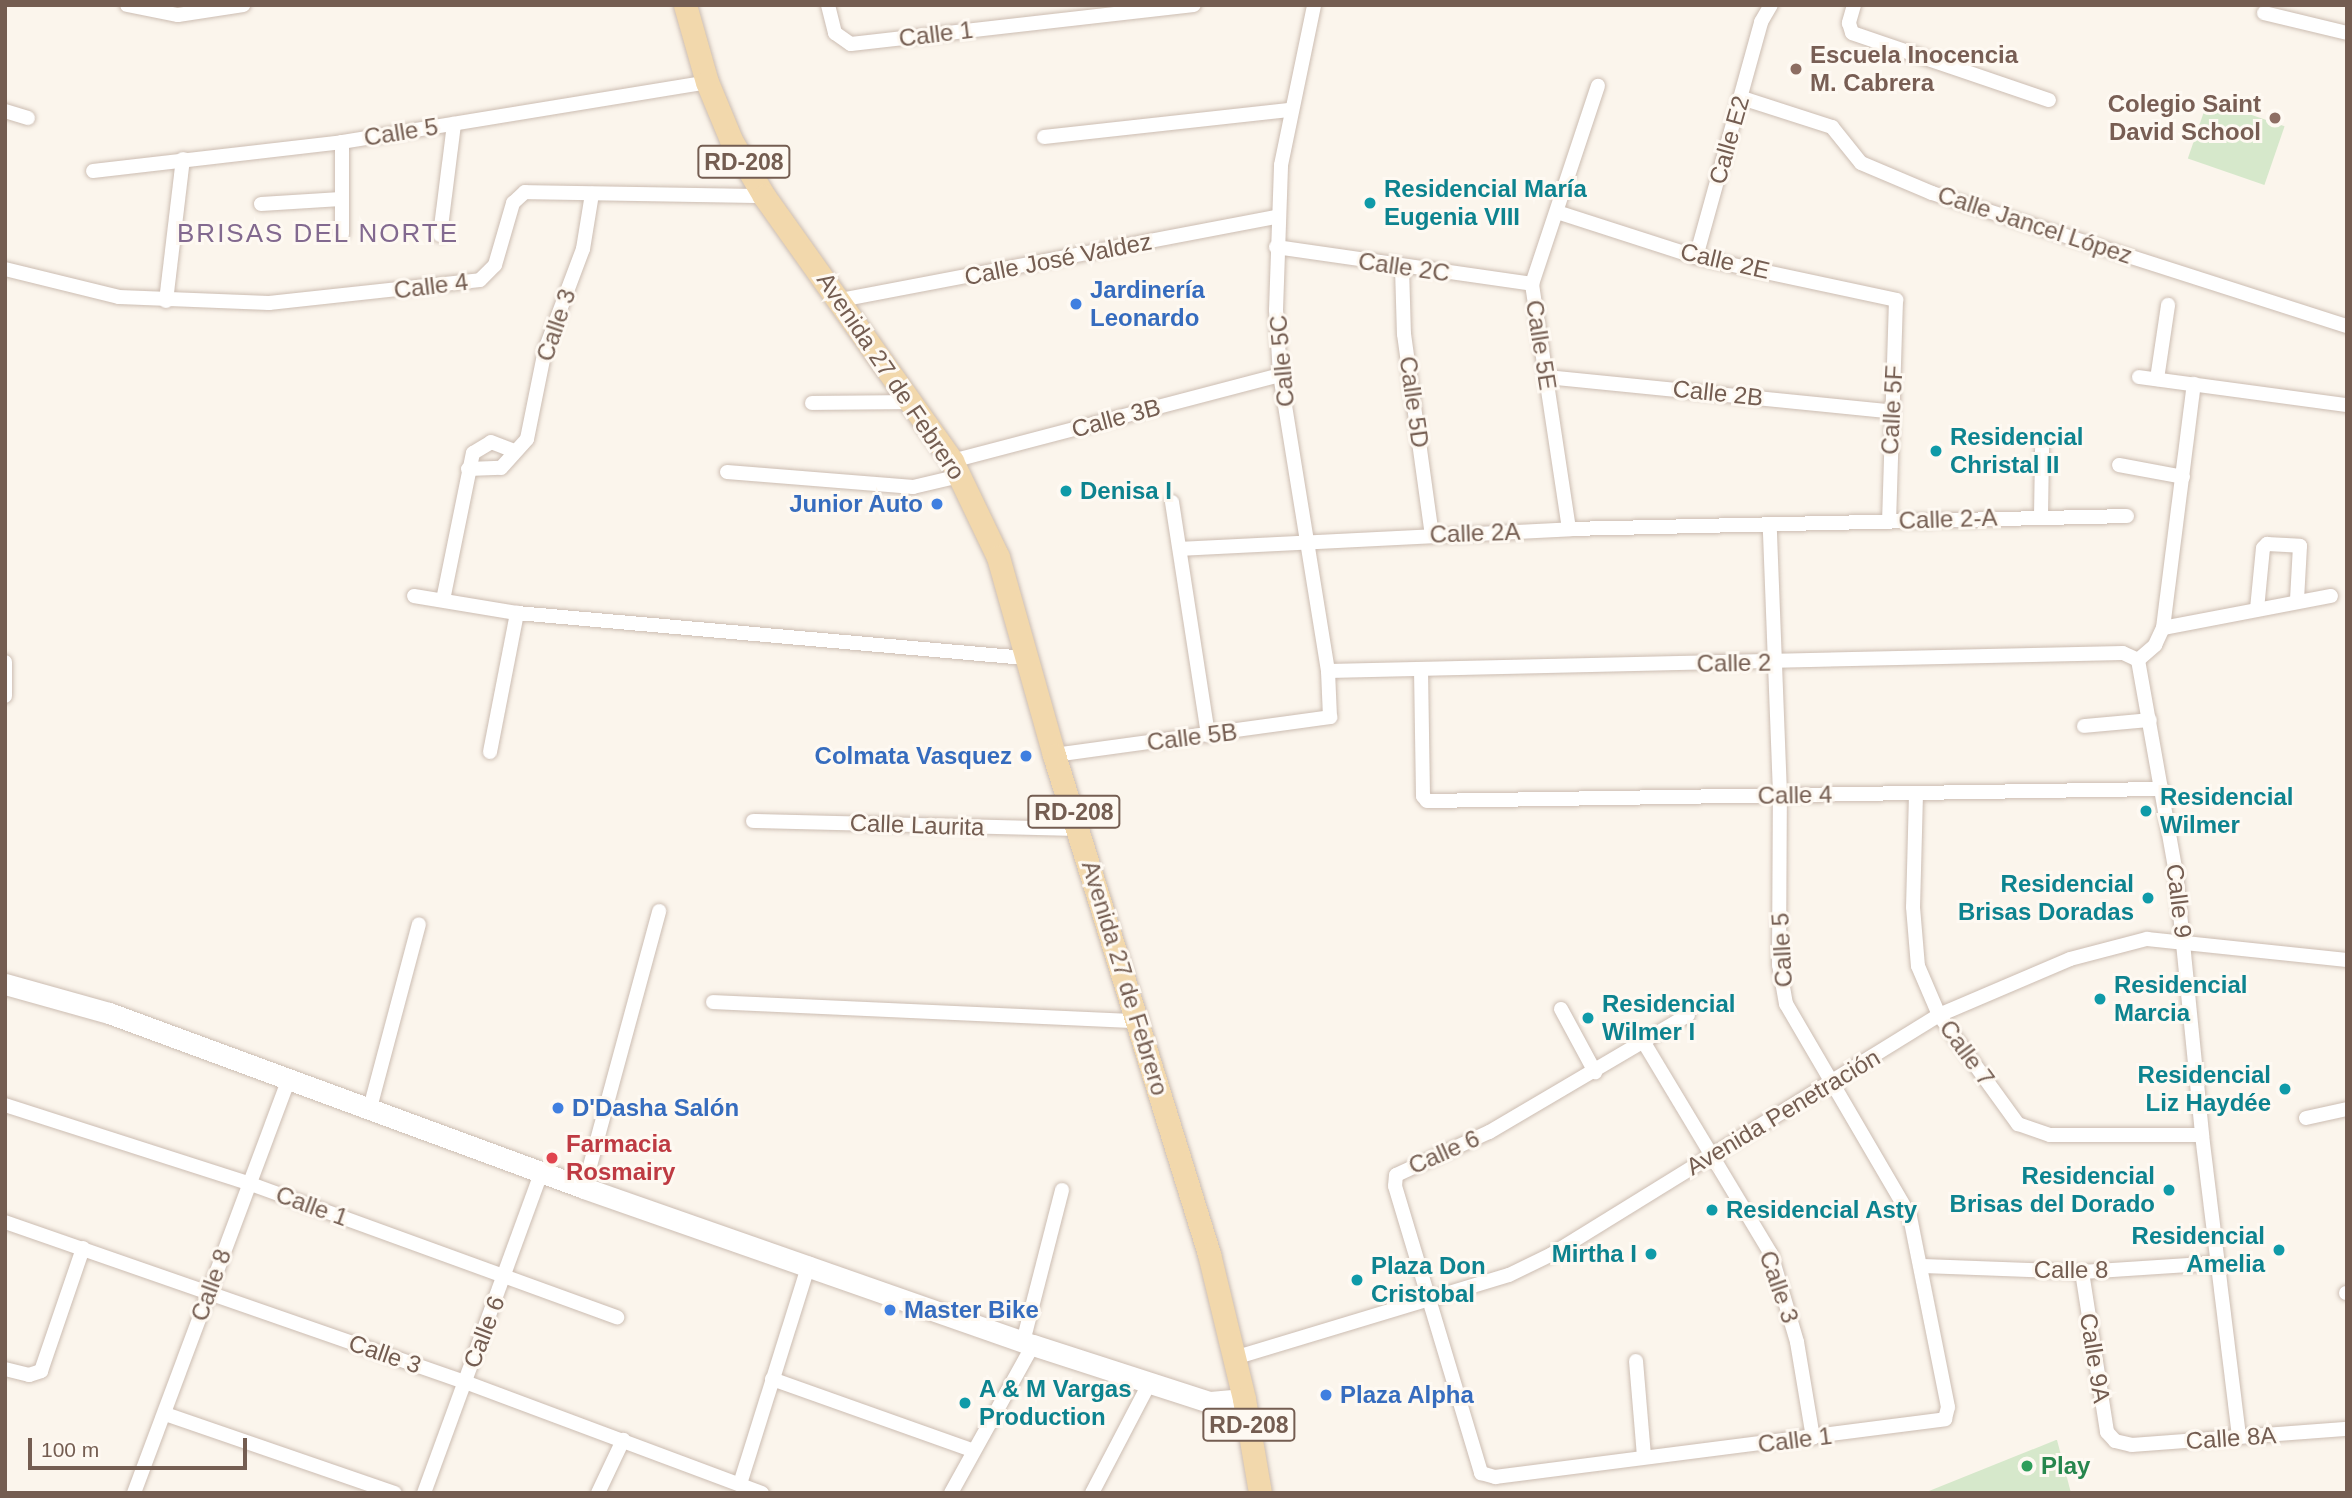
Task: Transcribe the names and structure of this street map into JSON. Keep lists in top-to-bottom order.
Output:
{
  "streets": {
    "main road": ["RD-208", "Avenida 27 de Febrero"],
    "street": [
      "Calle 1",
      "Calle 5",
      "Calle E2",
      "Calle Jancel López",
      "Calle José Valdez",
      "Calle 2E",
      "Calle 2C",
      "Calle 4",
      "Calle 3",
      "Calle 5E",
      "Calle 5C",
      "Calle 2B",
      "Calle 5D",
      "Calle 5F",
      "Calle 3B",
      "Calle 2-A",
      "Calle 2A",
      "Calle 2",
      "Calle 5B",
      "Calle Laurita",
      "Calle 9",
      "Calle 7",
      "Avenida Penetración",
      "Calle 6",
      "Calle 8",
      "Calle 9A",
      "Calle 8A"
    ]
  },
  "crossings": [
    ["Calle 1", "Calle 5"],
    ["Calle 1", "Calle 3"],
    ["Calle 1", "Calle 6"],
    ["Calle 1", "Calle 8"],
    ["Calle 5", "Calle 4"],
    ["Calle 5", "Avenida 27 de Febrero"],
    ["Calle 5", "Calle 2-A"],
    ["Calle 5", "Calle 2A"],
    ["Calle 5", "Calle 2"],
    ["Calle 5", "Avenida Penetración"],
    ["Calle 5", "Calle 8"],
    ["Calle E2", "Calle Jancel López"],
    ["Calle E2", "Calle 2E"],
    ["Calle José Valdez", "Calle 5C"],
    ["Calle José Valdez", "Avenida 27 de Febrero"],
    ["Calle 2E", "Calle 5E"],
    ["Calle 2E", "Calle 5F"],
    ["Calle 2C", "Calle 5E"],
    ["Calle 2C", "Calle 5C"],
    ["Calle 2C", "Calle 5D"],
    ["Calle 4", "Calle 3"],
    ["Calle 4", "Avenida 27 de Febrero"],
    ["Calle 4", "Calle 2"],
    ["Calle 4", "Calle 9"],
    ["Calle 4", "Calle 7"],
    ["Calle 3", "Avenida Penetración"],
    ["Calle 3", "Calle 6"],
    ["Calle 3", "Calle 8"],
    ["Calle 5E", "Calle 2B"],
    ["Calle 5E", "Calle 2A"],
    ["Calle 5C", "Calle 3B"],
    ["Calle 5C", "Calle 2A"],
    ["Calle 5C", "Calle 2"],
    ["Calle 5C", "Calle 5B"],
    ["Avenida 27 de Febrero", "Calle 3B"],
    ["Avenida 27 de Febrero", "Calle 5B"],
    ["Avenida 27 de Febrero", "Calle Laurita"],
    ["Avenida 27 de Febrero", "Avenida Penetración"],
    ["Calle 2B", "Calle 5F"],
    ["Calle 5D", "Calle 2A"],
    ["Calle 5F", "Calle 2-A"],
    ["Calle 2-A", "Calle 2A"],
    ["Calle 2", "Calle 9"],
    ["Calle 9", "Calle 7"],
    ["Calle 9", "Avenida Penetración"],
    ["Calle 9", "Calle 8"],
    ["Calle 9", "Calle 8A"],
    ["Calle 7", "Avenida Penetración"],
    ["Avenida Penetración", "Calle 6"],
    ["Calle 8", "Calle 9A"],
    ["Calle 9A", "Calle 8A"]
  ],
  "districts": ["BRISAS DEL NORTE"],
  "places": [
    "Escuela Inocencia M. Cabrera",
    "Colegio Saint David School",
    "Residencial María Eugenia VIII",
    "Jardinería Leonardo",
    "Residencial Christal II",
    "Denisa I",
    "Junior Auto",
    "Colmata Vasquez",
    "Residencial Wilmer",
    "Residencial Brisas Doradas",
    "Residencial Marcia",
    "Residencial Wilmer I",
    "Residencial Liz Haydée",
    "D'Dasha Salón",
    "Farmacia Rosmairy",
    "Residencial Brisas del Dorado",
    "Residencial Asty",
    "Residencial Amelia",
    "Mirtha I",
    "Plaza Don Cristobal",
    "Master Bike",
    "Plaza Alpha",
    "A & M Vargas Production",
    "Play"
  ],
  "scale_bar": "100 m"
}
